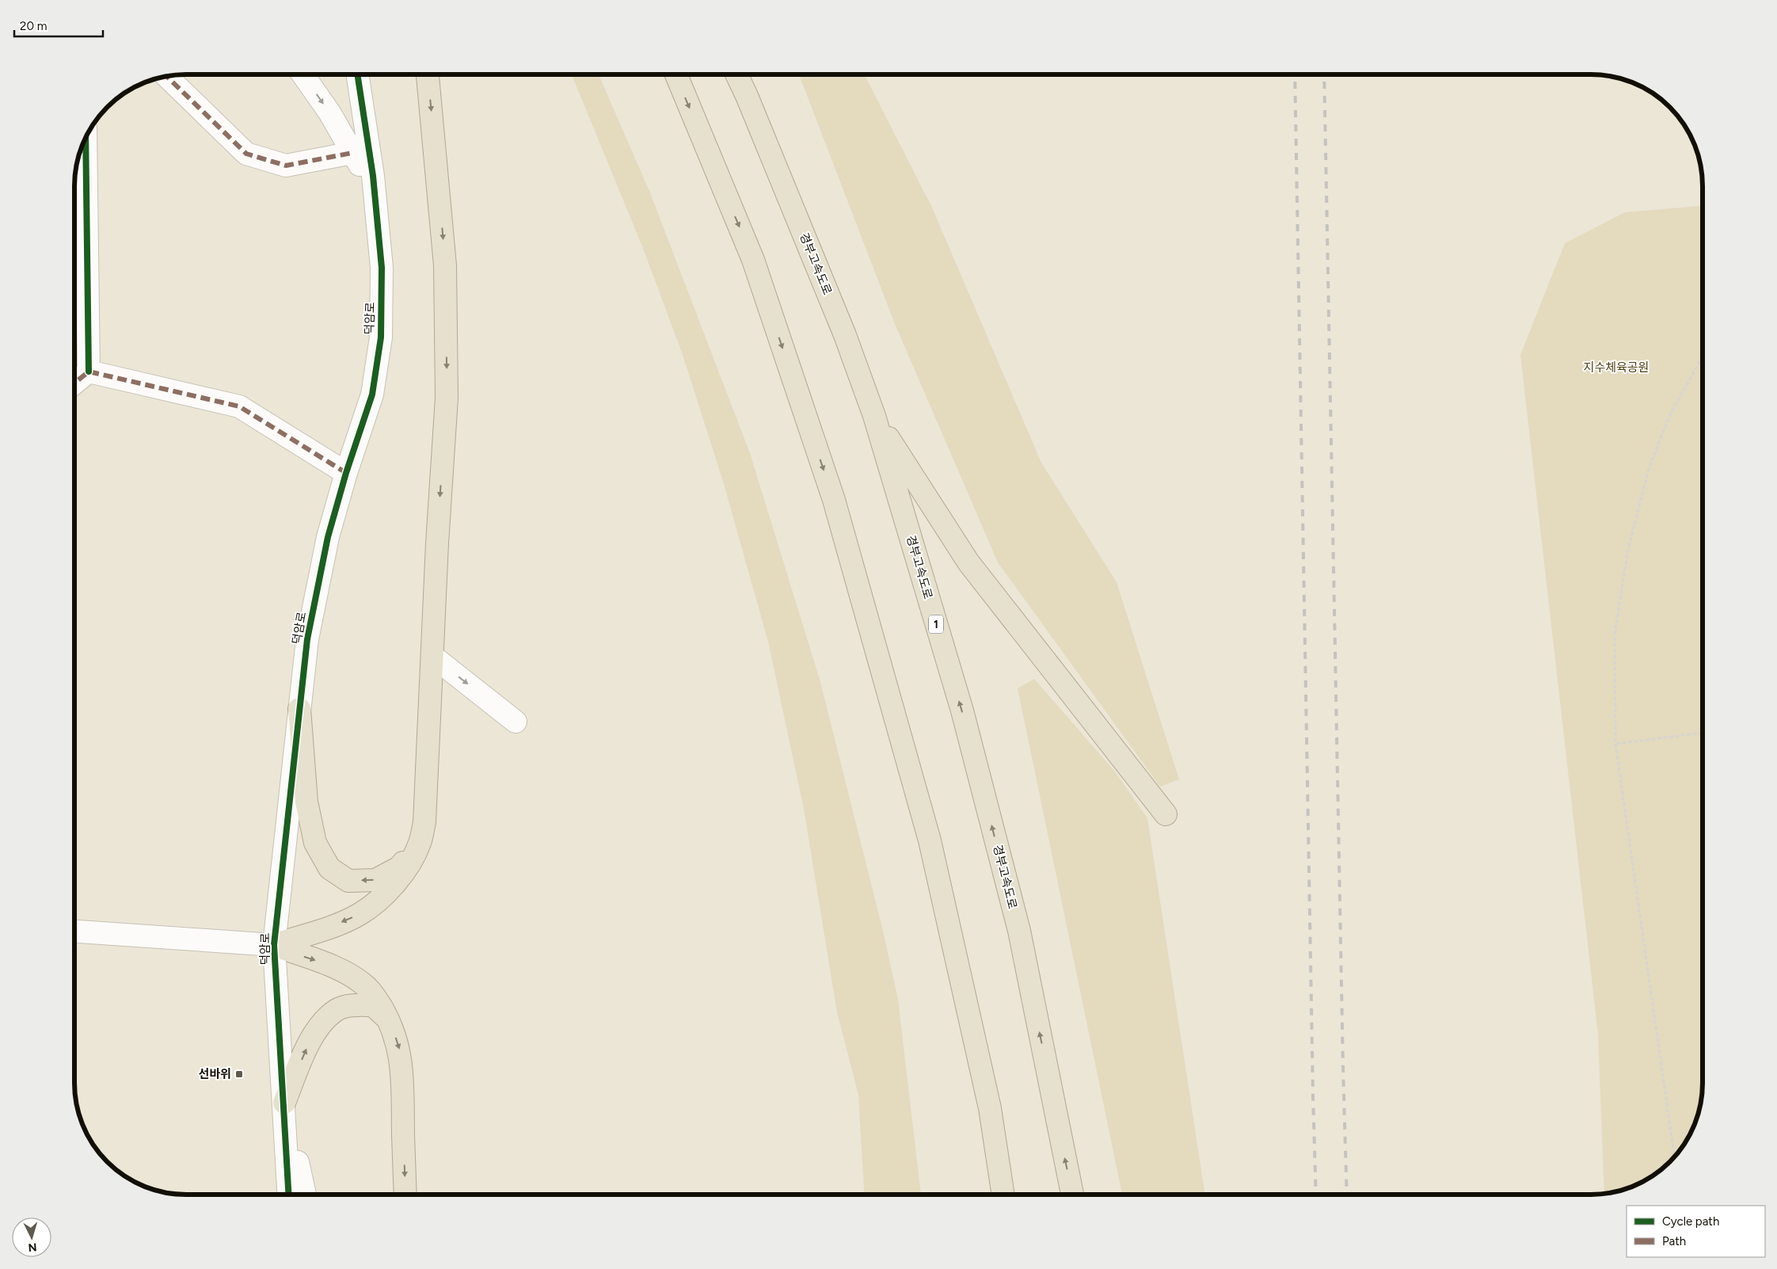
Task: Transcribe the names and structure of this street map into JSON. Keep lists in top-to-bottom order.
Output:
{
  "streets": {
    "highway": ["경부고속도로", "1"],
    "street": ["덕암로"]
  },
  "parks": ["지수체육공원"],
  "places": {
    "transit": ["선바위"]
  },
  "legend": ["Cycle path", "Path"],
  "scale_bar": "20 m",
  "north": "bottom"
}
